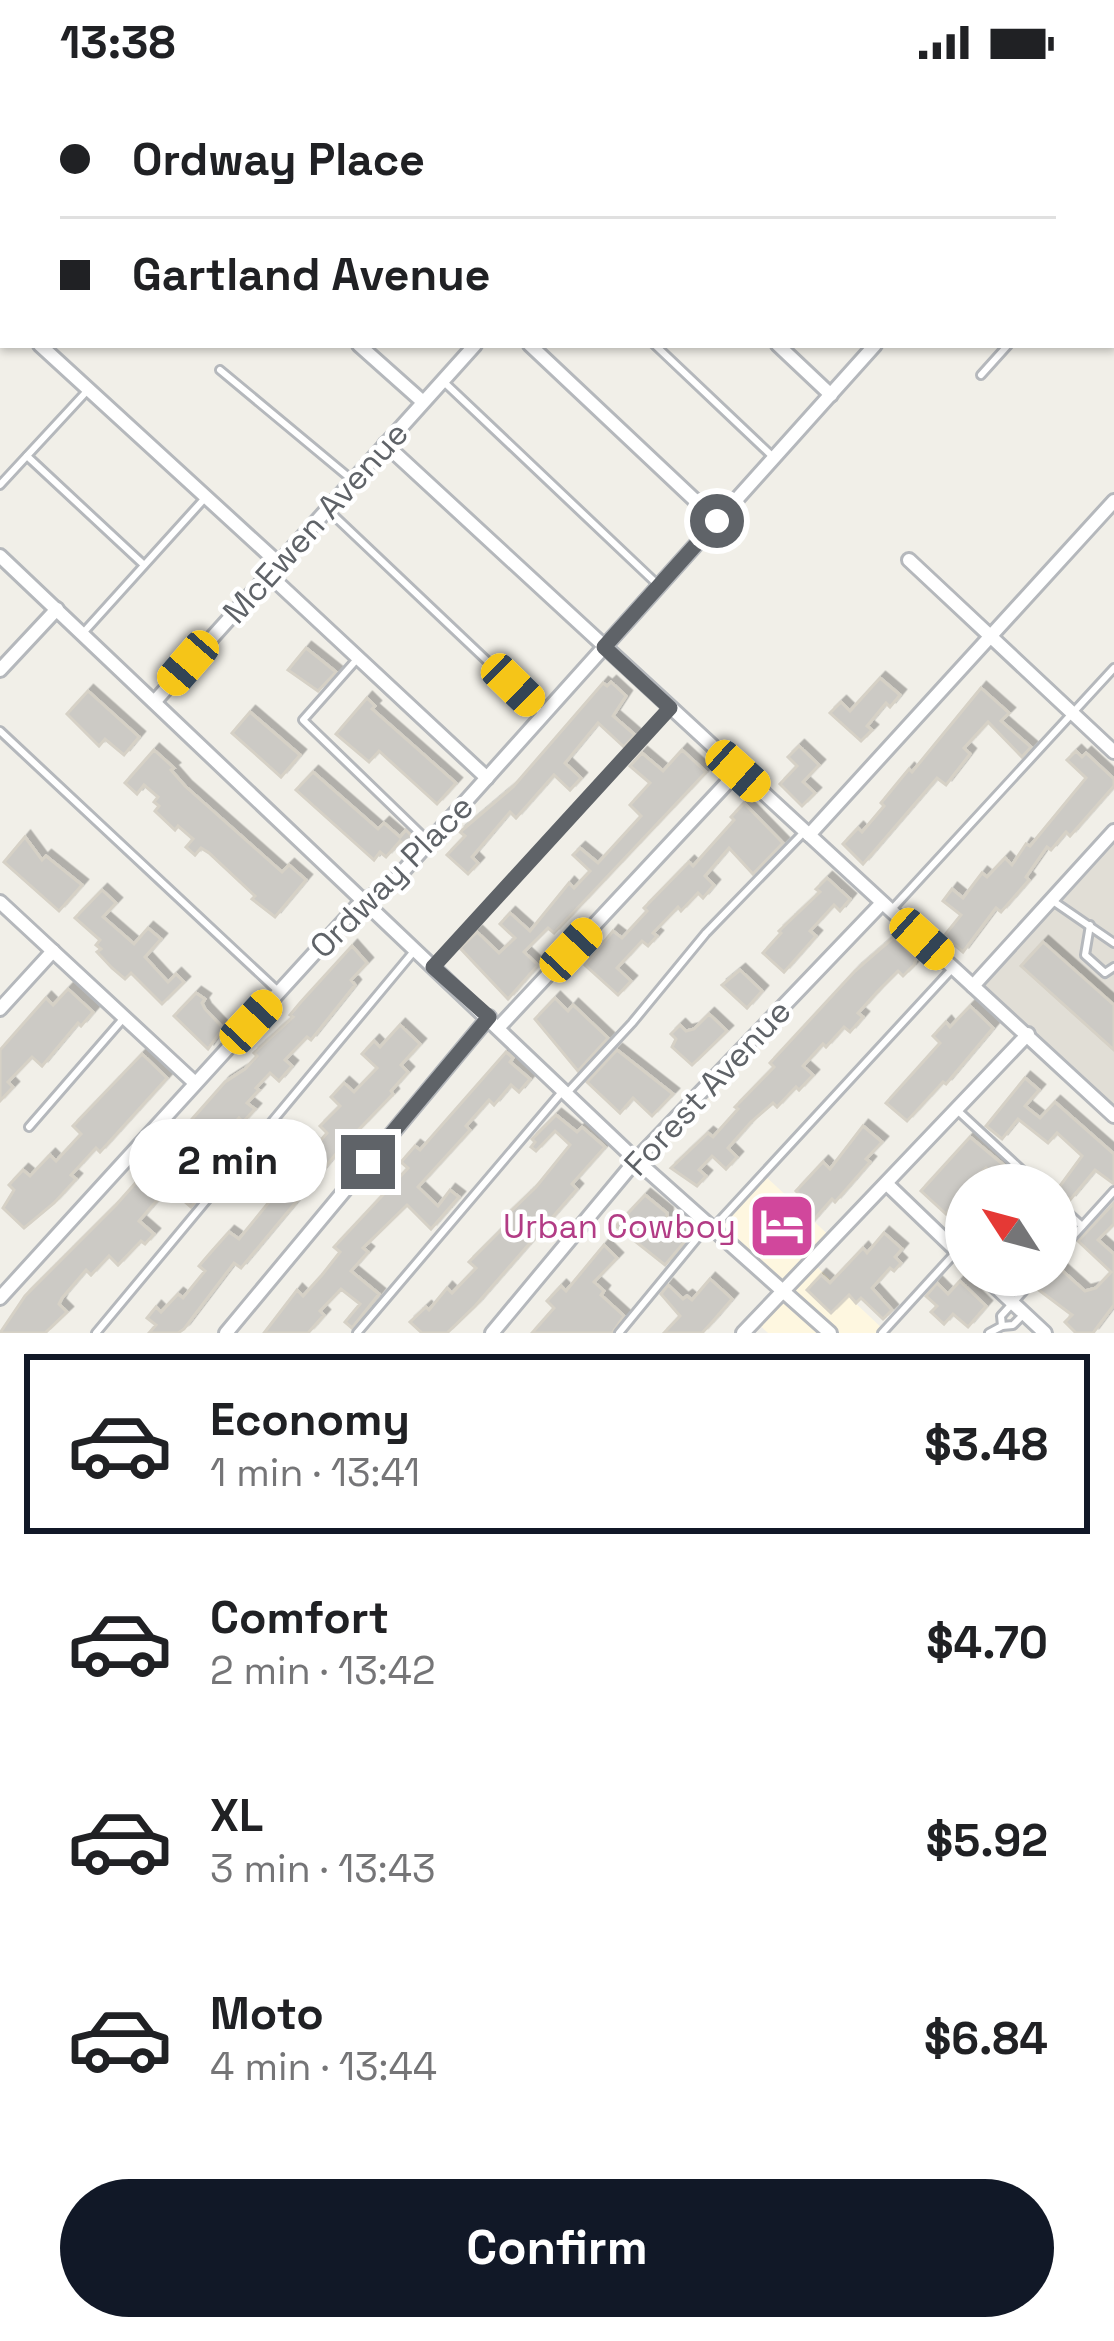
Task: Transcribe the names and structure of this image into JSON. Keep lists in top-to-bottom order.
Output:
{
  "streets": {
    "street": ["McEwen Avenue", "Ordway Place", "Forest Avenue"]
  },
  "places": {
    "hotel": ["Urban Cowboy"]
  },
  "north": "top left",
  "page": {
    "status": "13:38",
    "banner": ["Ordway Place", "Gartland Avenue"],
    "bubble": "2 min",
    "list": [
      {
        "name": "Economy",
        "note": "1 min · 13:41",
        "value": "$3.48"
      },
      {
        "name": "Comfort",
        "note": "2 min · 13:42",
        "value": "$4.70"
      },
      {
        "name": "XL",
        "note": "3 min · 13:43",
        "value": "$5.92"
      },
      {
        "name": "Moto",
        "note": "4 min · 13:44",
        "value": "$6.84"
      }
    ],
    "buttons": "Confirm"
  }
}
